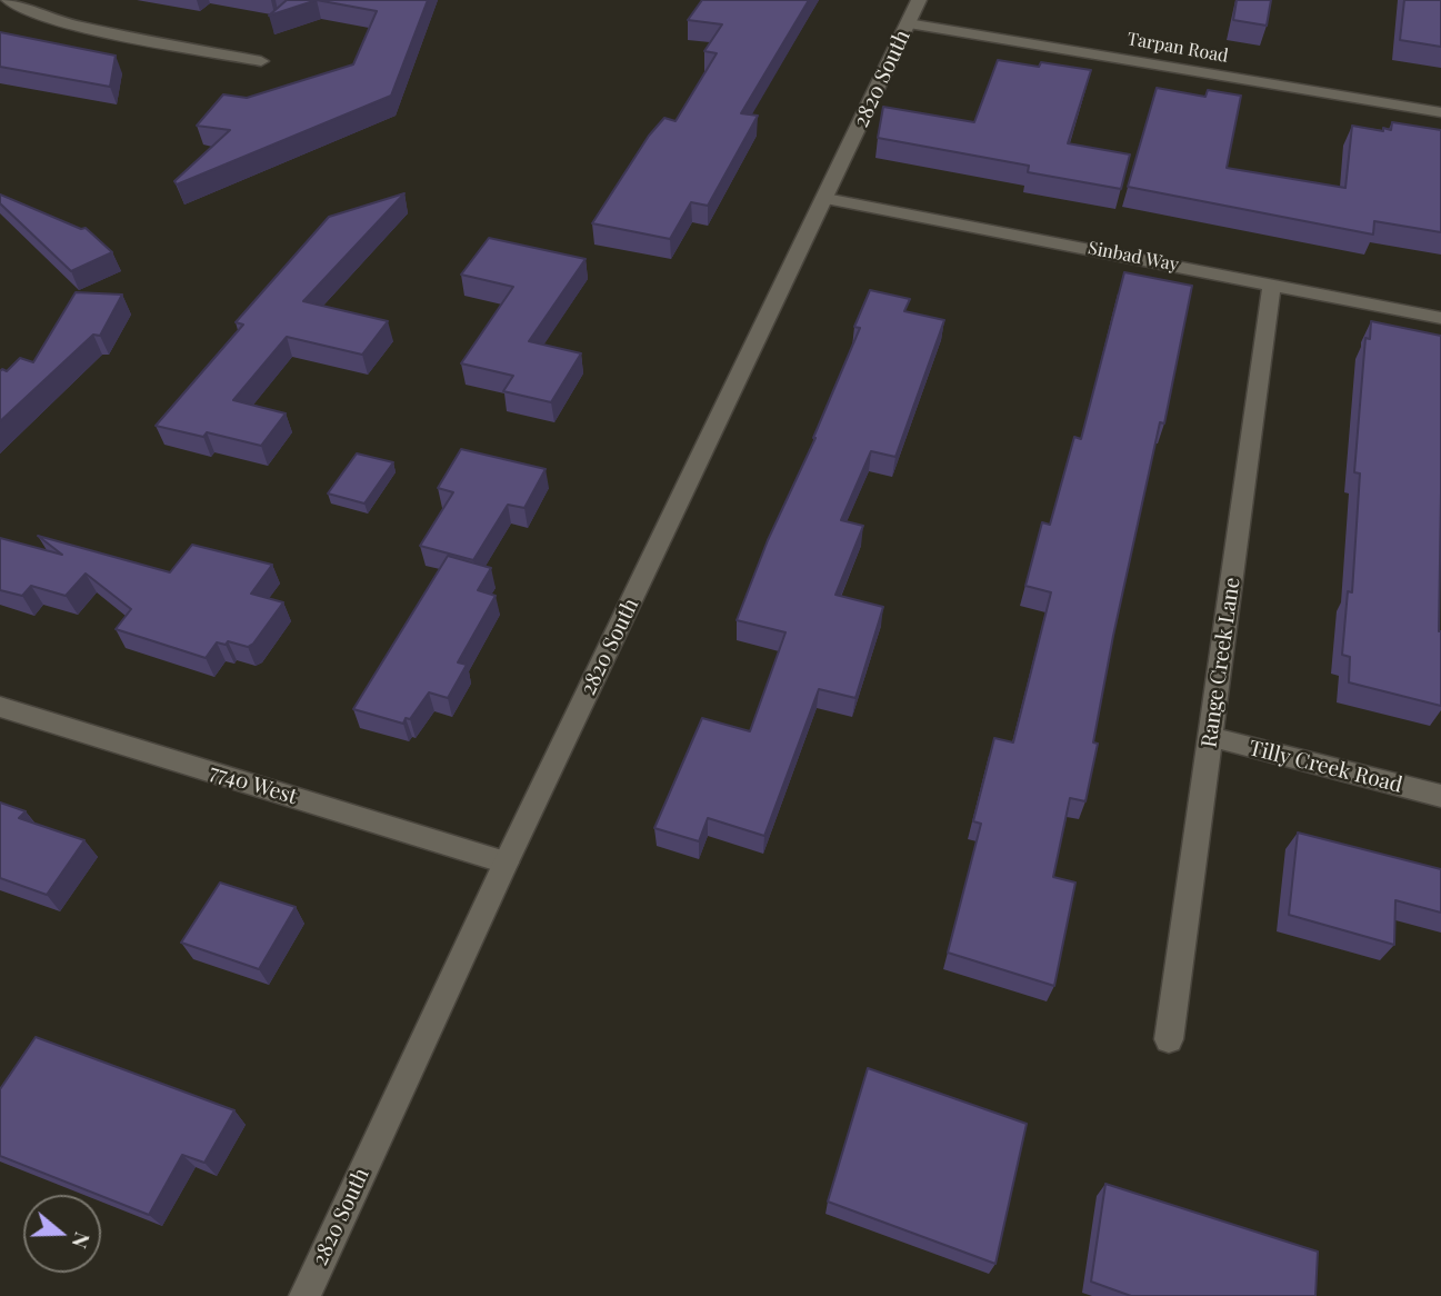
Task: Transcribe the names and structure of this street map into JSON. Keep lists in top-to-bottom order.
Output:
{
  "streets": {
    "street": [
      "Tarpan Road",
      "2820 South",
      "Sinbad Way",
      "Range Creek Lane",
      "Tilly Creek Road",
      "7740 West"
    ]
  },
  "crossings": [
    ["Tarpan Road", "2820 South"],
    ["2820 South", "Sinbad Way"],
    ["2820 South", "7740 West"],
    ["Sinbad Way", "Range Creek Lane"],
    ["Range Creek Lane", "Tilly Creek Road"]
  ],
  "north": "right"
}
